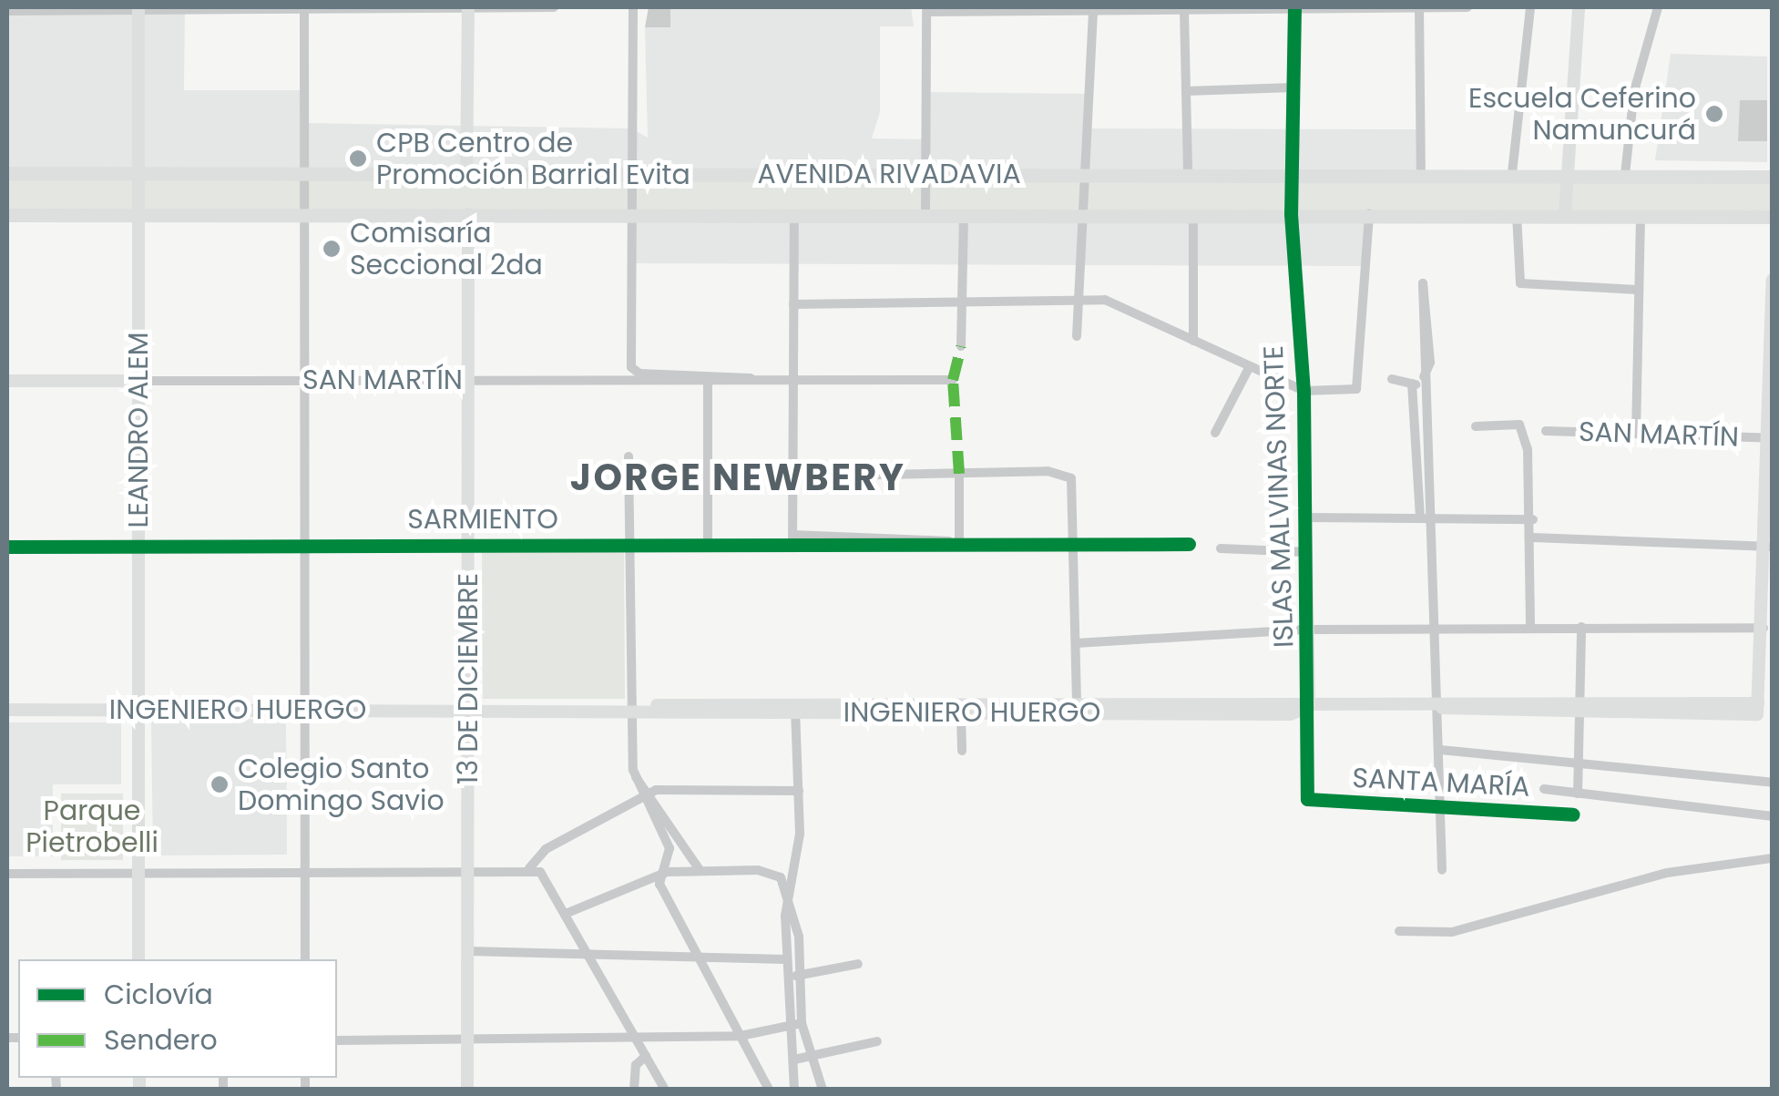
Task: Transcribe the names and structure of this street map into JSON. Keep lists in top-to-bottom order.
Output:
{
  "streets": {
    "main road": [
      "AVENIDA RIVADAVIA",
      "SAN MARTÍN",
      "LEANDRO ALEM",
      "ISLAS MALVINAS NORTE",
      "13 DE DICIEMBRE",
      "INGENIERO HUERGO"
    ],
    "street": ["SARMIENTO", "SANTA MARÍA"]
  },
  "crossings": [
    ["AVENIDA RIVADAVIA", "SAN MARTÍN"],
    ["AVENIDA RIVADAVIA", "LEANDRO ALEM"],
    ["AVENIDA RIVADAVIA", "ISLAS MALVINAS NORTE"],
    ["AVENIDA RIVADAVIA", "13 DE DICIEMBRE"],
    ["SAN MARTÍN", "LEANDRO ALEM"],
    ["SAN MARTÍN", "13 DE DICIEMBRE"],
    ["LEANDRO ALEM", "SARMIENTO"],
    ["LEANDRO ALEM", "INGENIERO HUERGO"],
    ["ISLAS MALVINAS NORTE", "INGENIERO HUERGO"],
    ["ISLAS MALVINAS NORTE", "SANTA MARÍA"],
    ["SARMIENTO", "13 DE DICIEMBRE"],
    ["13 DE DICIEMBRE", "INGENIERO HUERGO"]
  ],
  "districts": ["JORGE NEWBERY"],
  "parks": ["Parque Pietrobelli"],
  "places": [
    "Escuela Ceferino Namuncurá",
    "CPB Centro de Promoción Barrial Evita",
    "Comisaría Seccional 2da",
    "Colegio Santo Domingo Savio"
  ],
  "legend": ["Ciclovía", "Sendero"]
}
